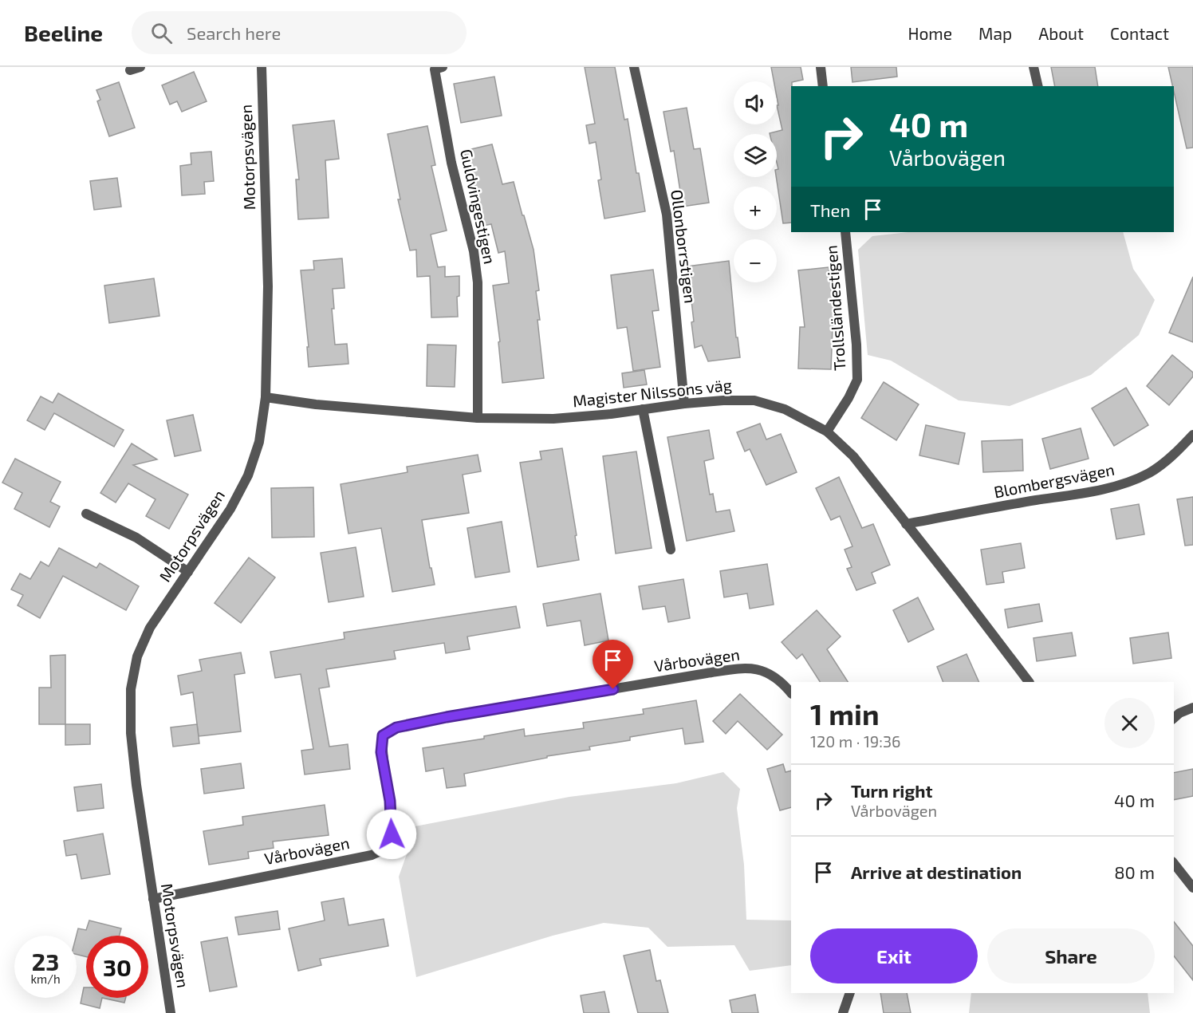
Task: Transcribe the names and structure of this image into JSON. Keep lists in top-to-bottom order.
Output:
{
  "streets": {
    "street": [
      "Motorpsvägen",
      "Guldvingestigen",
      "Ollonborrstigen",
      "Trollsländestigen",
      "Magister Nilssons väg",
      "Blombergsvägen",
      "Vårbovägen"
    ]
  },
  "crossings": [
    ["Motorpsvägen", "Magister Nilssons väg"],
    ["Motorpsvägen", "Vårbovägen"],
    ["Guldvingestigen", "Magister Nilssons väg"],
    ["Ollonborrstigen", "Magister Nilssons väg"],
    ["Trollsländestigen", "Magister Nilssons väg"],
    ["Magister Nilssons väg", "Blombergsvägen"]
  ],
  "page": {
    "header": "Beeline",
    "search": "Search here",
    "nav": [
      "Home",
      "Map",
      "About",
      "Contact"
    ],
    "map_buttons": ["+", "−"],
    "turn": ["40 m", "Vårbovägen"],
    "then": "Then",
    "heading": ["1 min", "120 m · 19:36"],
    "list": [
      {
        "name": "Turn right",
        "note": "Vårbovägen",
        "value": "40 m"
      },
      {
        "name": "Arrive at destination",
        "value": "80 m"
      }
    ],
    "buttons": ["Exit", "Share"],
    "speed": "23 km/h",
    "limit": "30"
  }
}
